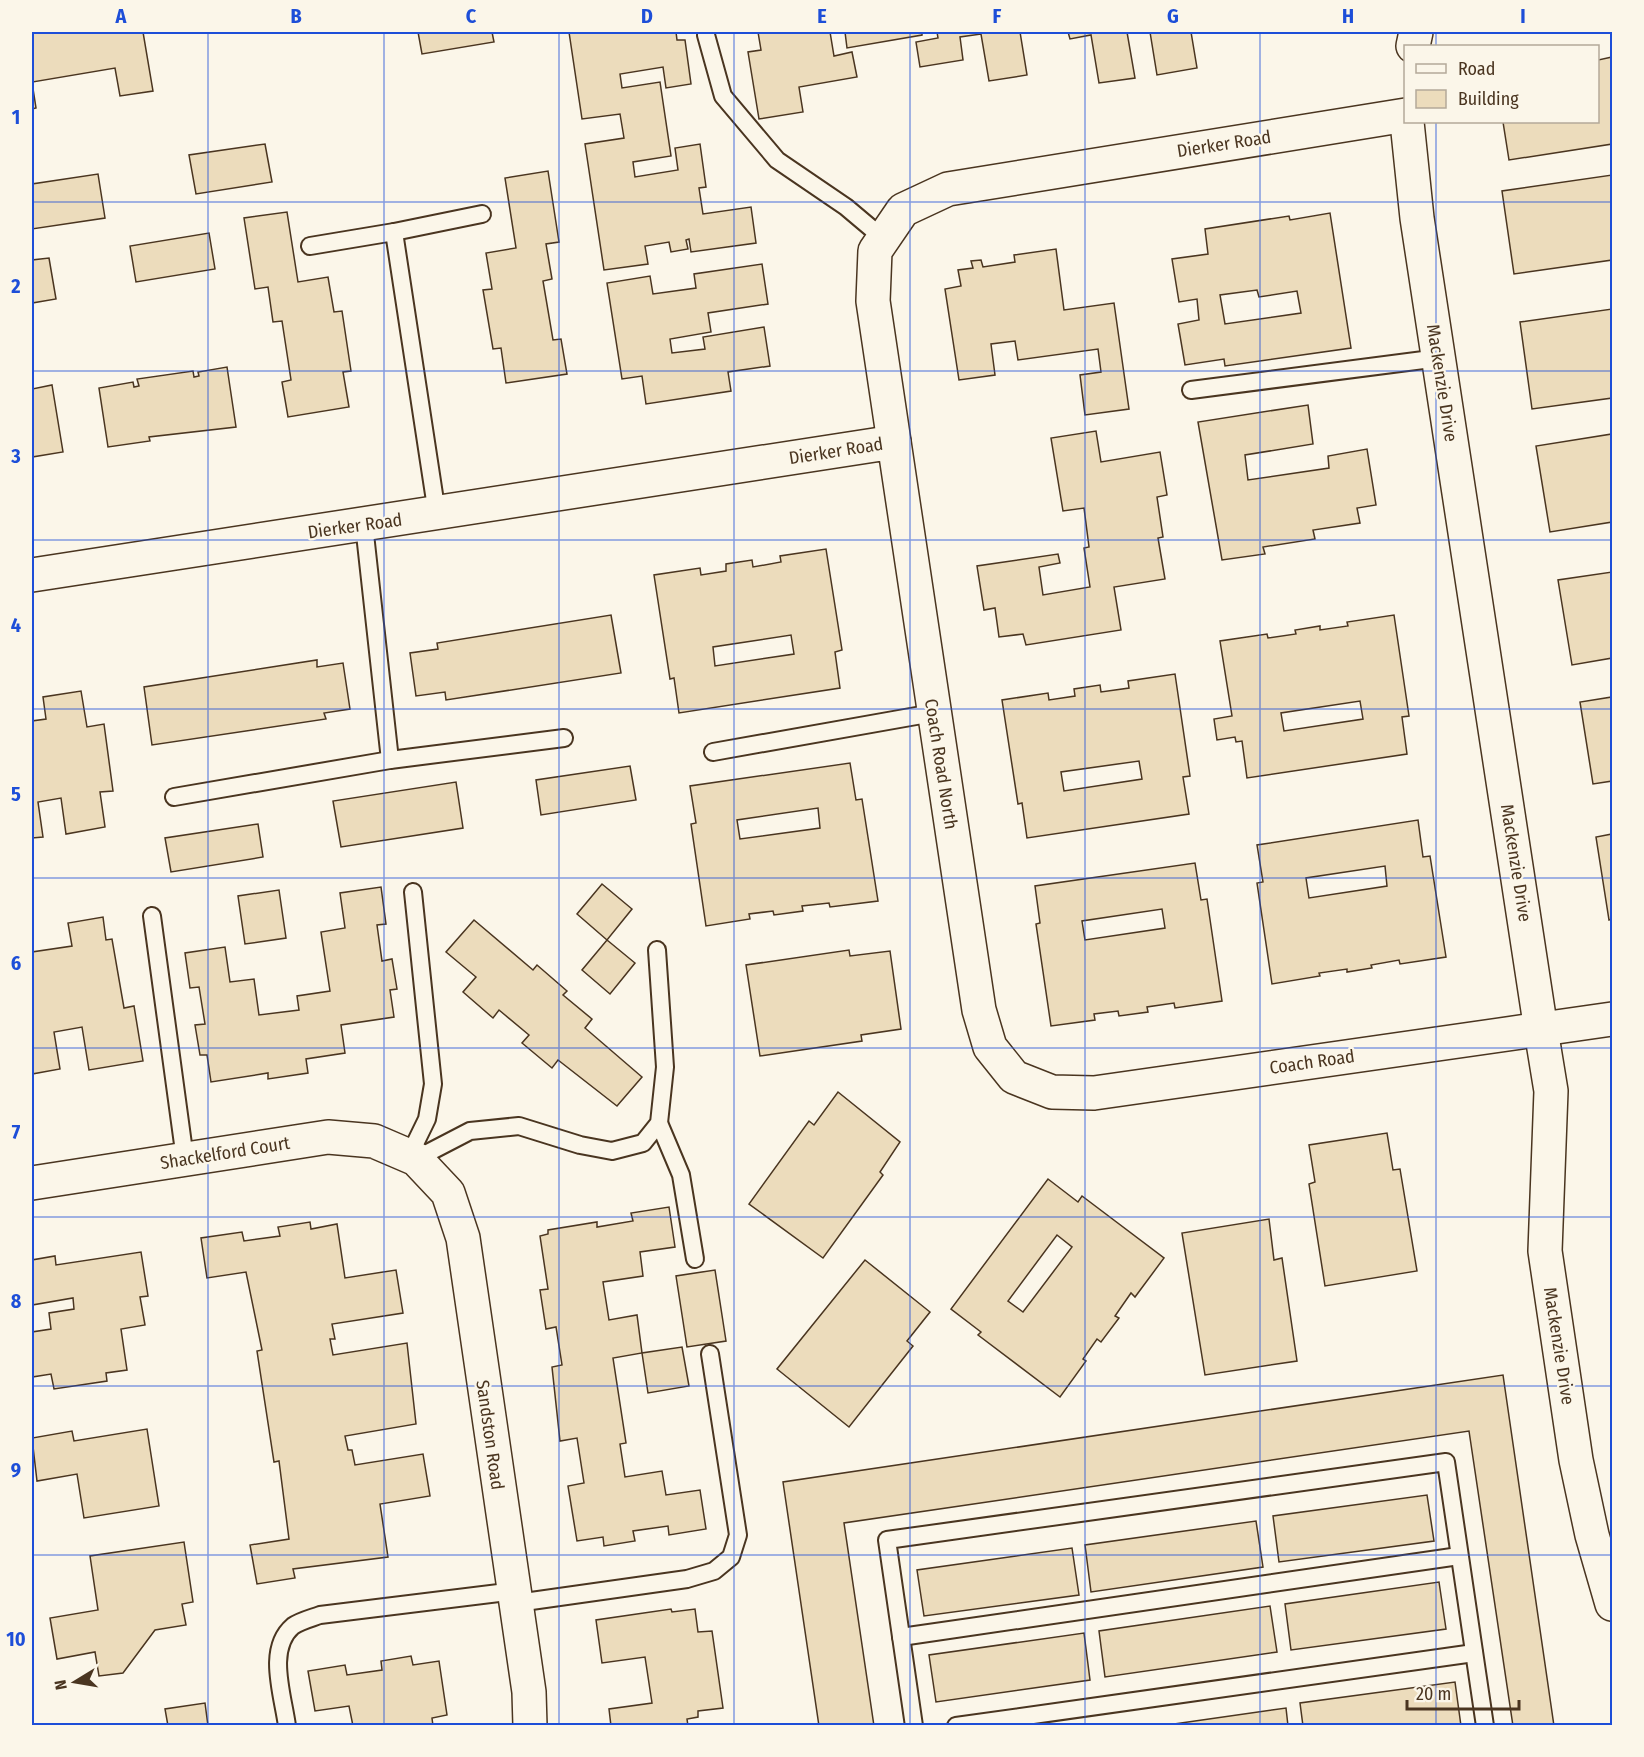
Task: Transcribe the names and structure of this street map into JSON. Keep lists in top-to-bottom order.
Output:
{
  "streets": {
    "street": [
      "Dierker Road",
      "Mackenzie Drive",
      "Coach Road North",
      "Coach Road",
      "Shackelford Court",
      "Sandston Road"
    ]
  },
  "crossings": [
    ["Dierker Road", "Coach Road North"],
    ["Mackenzie Drive", "Coach Road"],
    ["Coach Road North", "Coach Road"],
    ["Shackelford Court", "Sandston Road"]
  ],
  "legend": ["Road", "Building"],
  "scale_bar": "20 m",
  "north": "left",
  "grid": {
    "columns": [
      "A",
      "B",
      "C",
      "D",
      "E",
      "F",
      "G",
      "H",
      "I"
    ],
    "rows": [
      "1",
      "2",
      "3",
      "4",
      "5",
      "6",
      "7",
      "8",
      "9",
      "10"
    ]
  }
}
